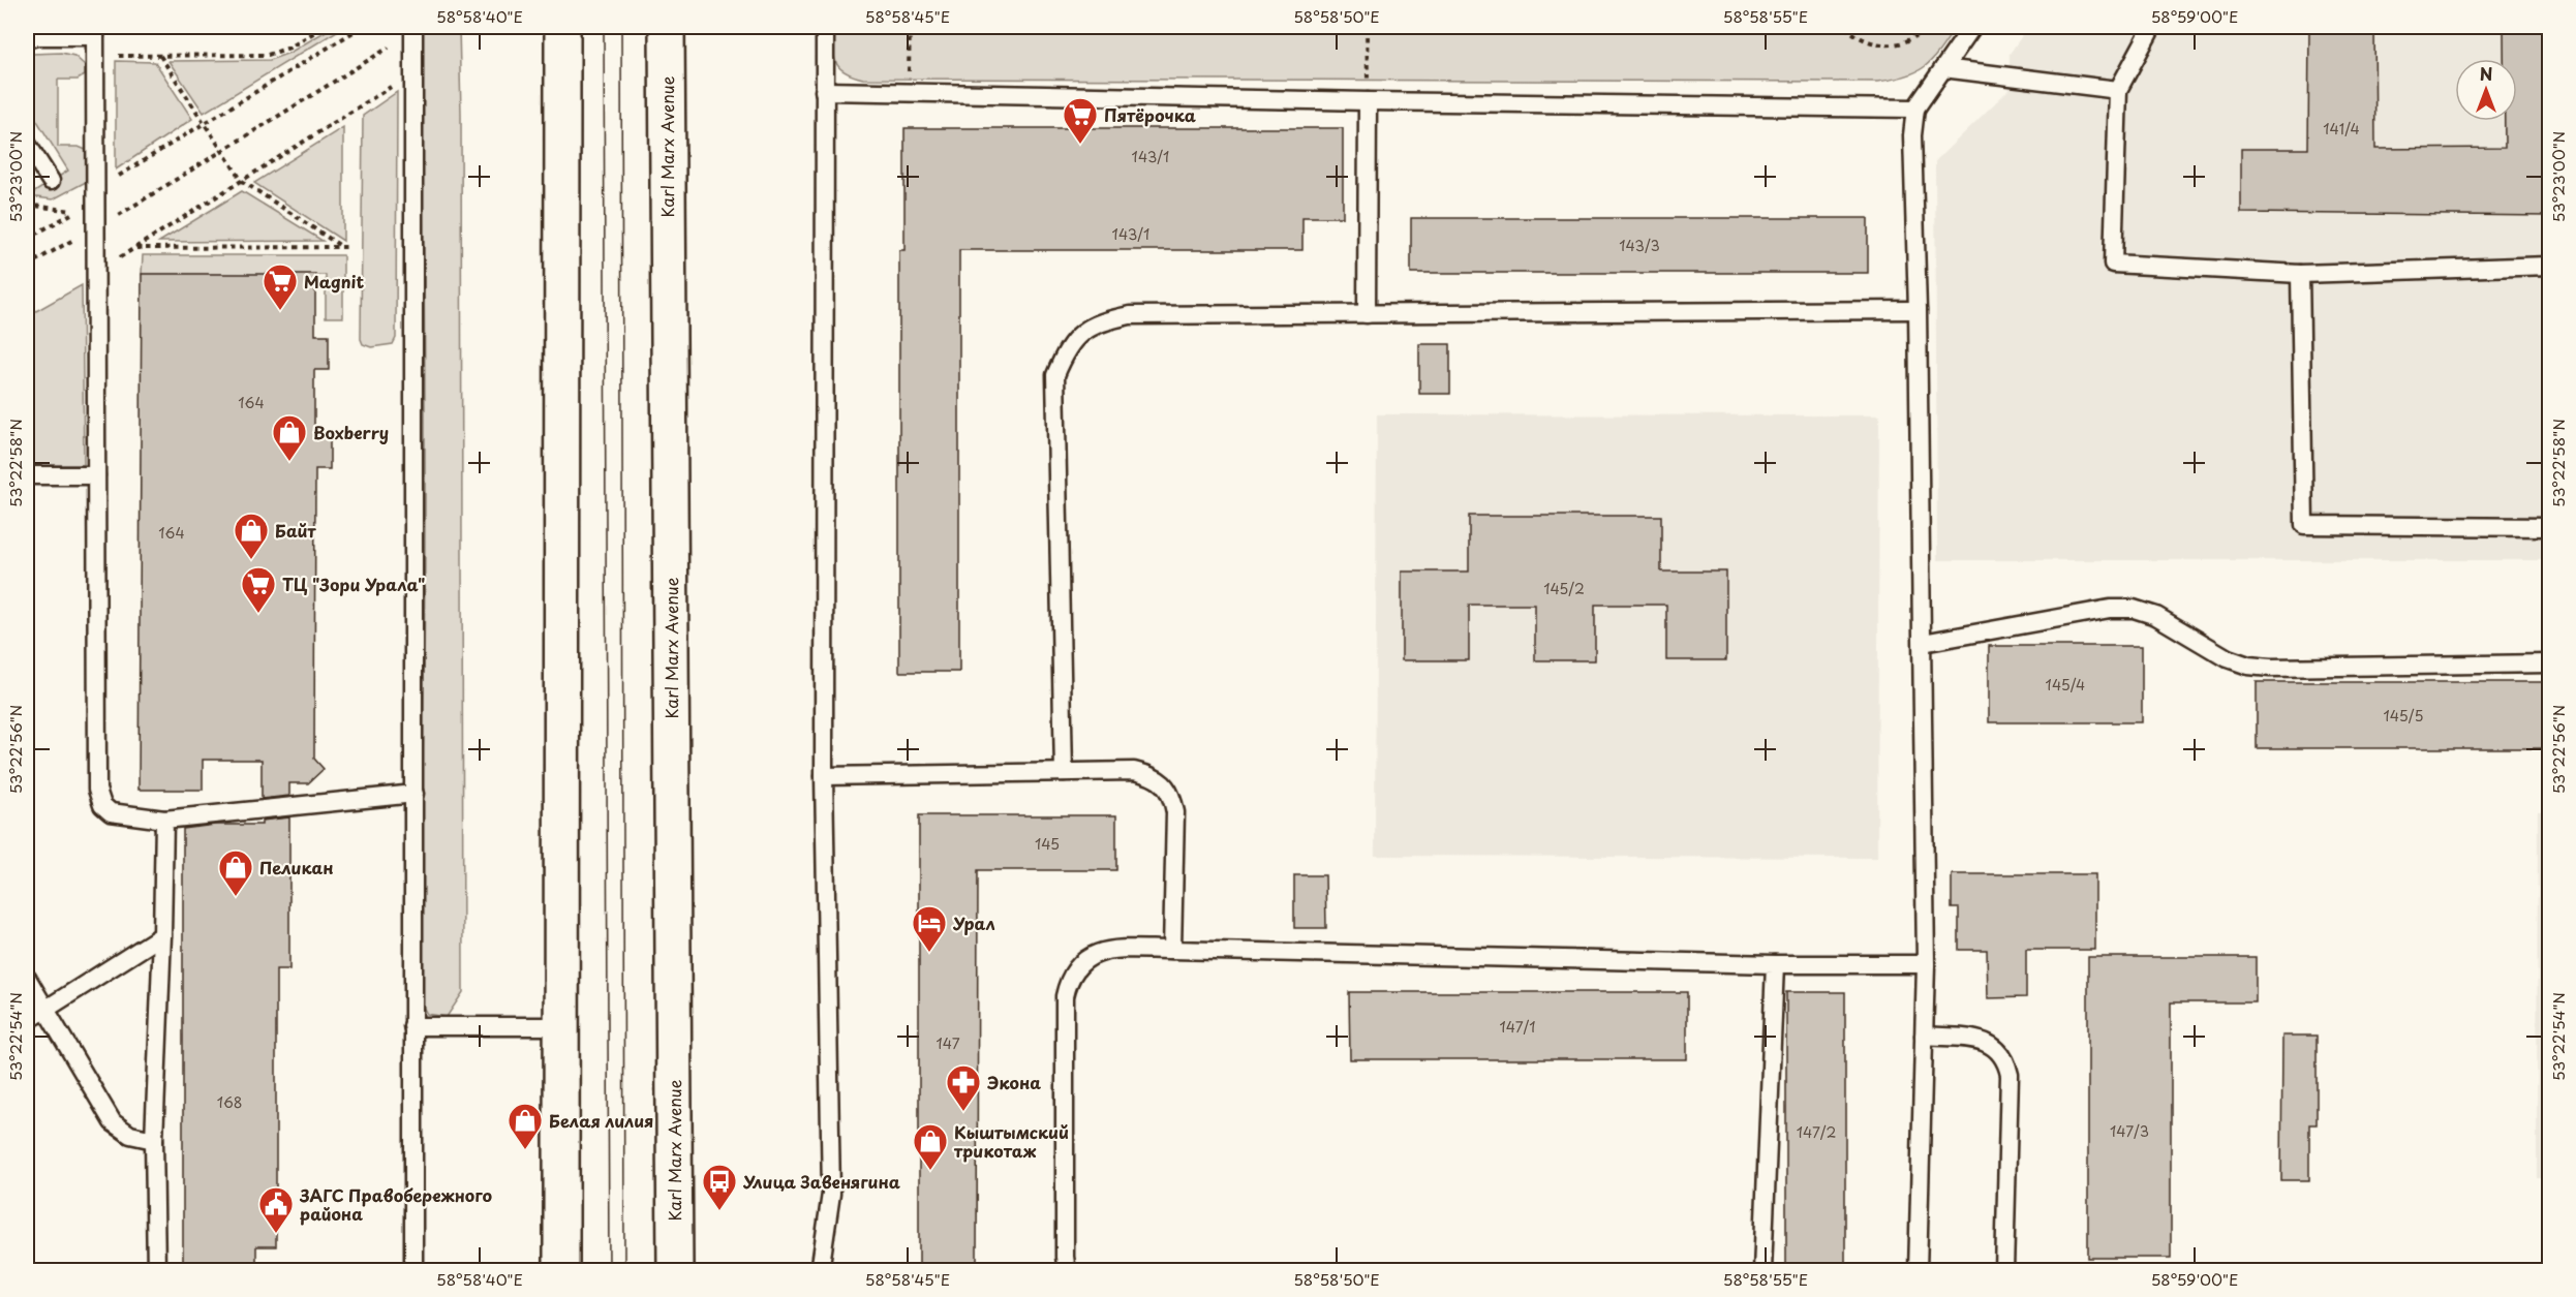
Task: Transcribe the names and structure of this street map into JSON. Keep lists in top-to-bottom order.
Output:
{
  "streets": {
    "main road": ["Karl Marx Avenue"]
  },
  "places": {
    "supermarket": ["Пятёрочка", "Magnit", "ТЦ \"Зори Урала\""],
    "shop": [
      "Boxberry",
      "Байт",
      "Пеликан",
      "Белая лилия",
      "Кыштымский трикотаж"
    ],
    "hotel": ["Урал"],
    "pharmacy": ["Экона"],
    "bus stop": ["Улица Завенягина"],
    "public building": ["ЗАГС Правобережного района"]
  },
  "house_numbers": [
    "141/4",
    "143/1",
    "143/1",
    "143/3",
    "164",
    "164",
    "145/2",
    "145/4",
    "145/5",
    "145",
    "147/1",
    "147",
    "168",
    "147/3",
    "147/2"
  ],
  "north": "top",
  "coordinates": [
    "58°58'40\"E",
    "58°58'45\"E",
    "58°58'50\"E",
    "58°58'55\"E",
    "58°59'00\"E",
    "53°23'00\"N",
    "53°22'58\"N",
    "53°22'56\"N",
    "53°22'54\"N"
  ]
}
